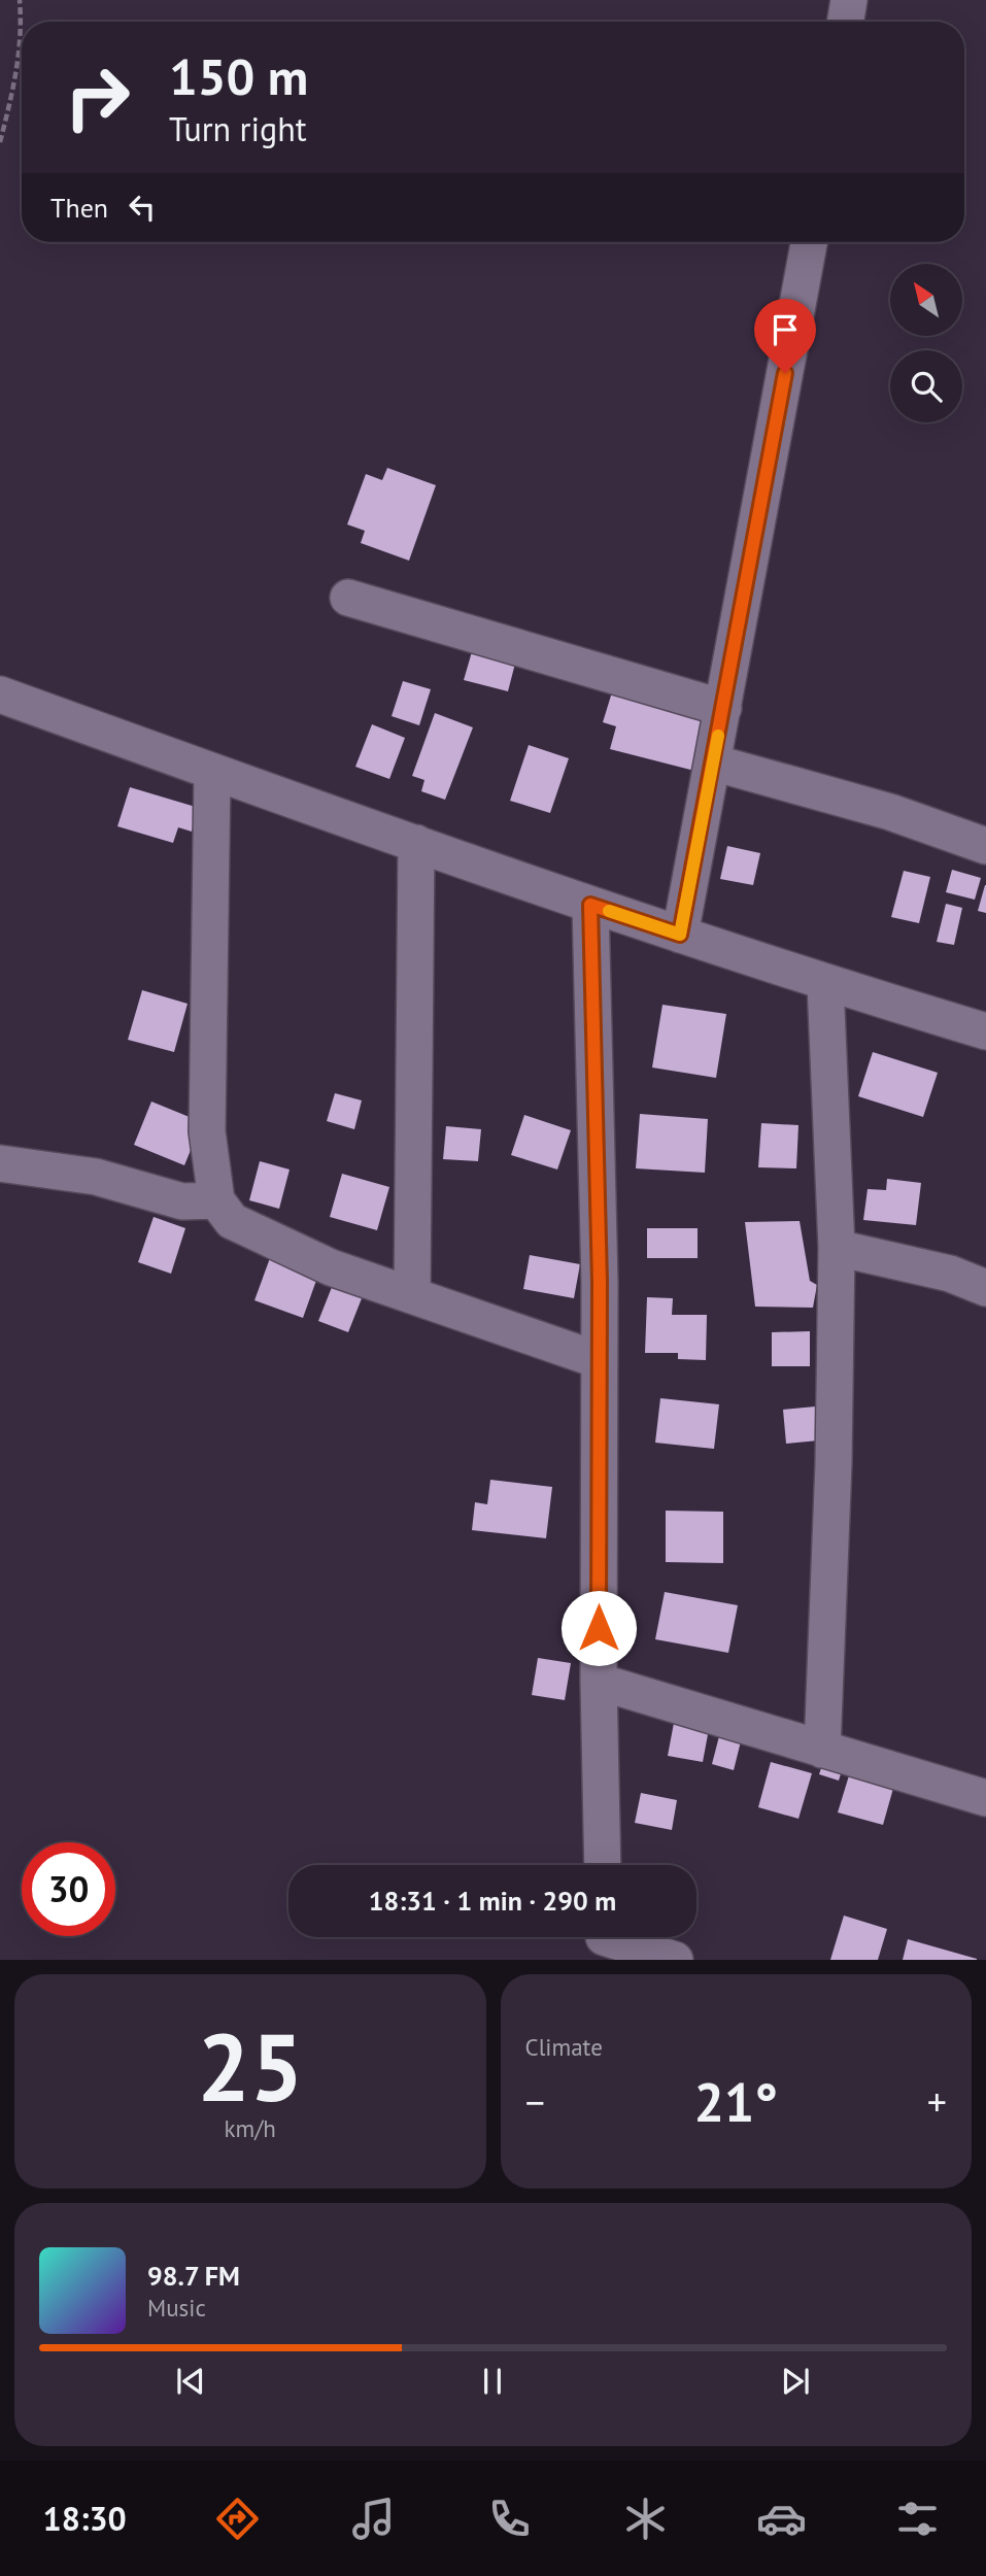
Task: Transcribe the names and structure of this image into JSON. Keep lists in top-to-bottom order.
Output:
{
  "north": "top left",
  "page": {
    "turn": ["150 m", "Turn right"],
    "then": "Then",
    "limit": "30",
    "trip": "18:31 · 1 min · 290 m",
    "tile": [
      ["25", "km/h"],
      "Climate"
    ],
    "heat": ["−", "21°", "+"],
    "song": ["98.7 FM", "Music"],
    "tabs": "18:30"
  }
}
